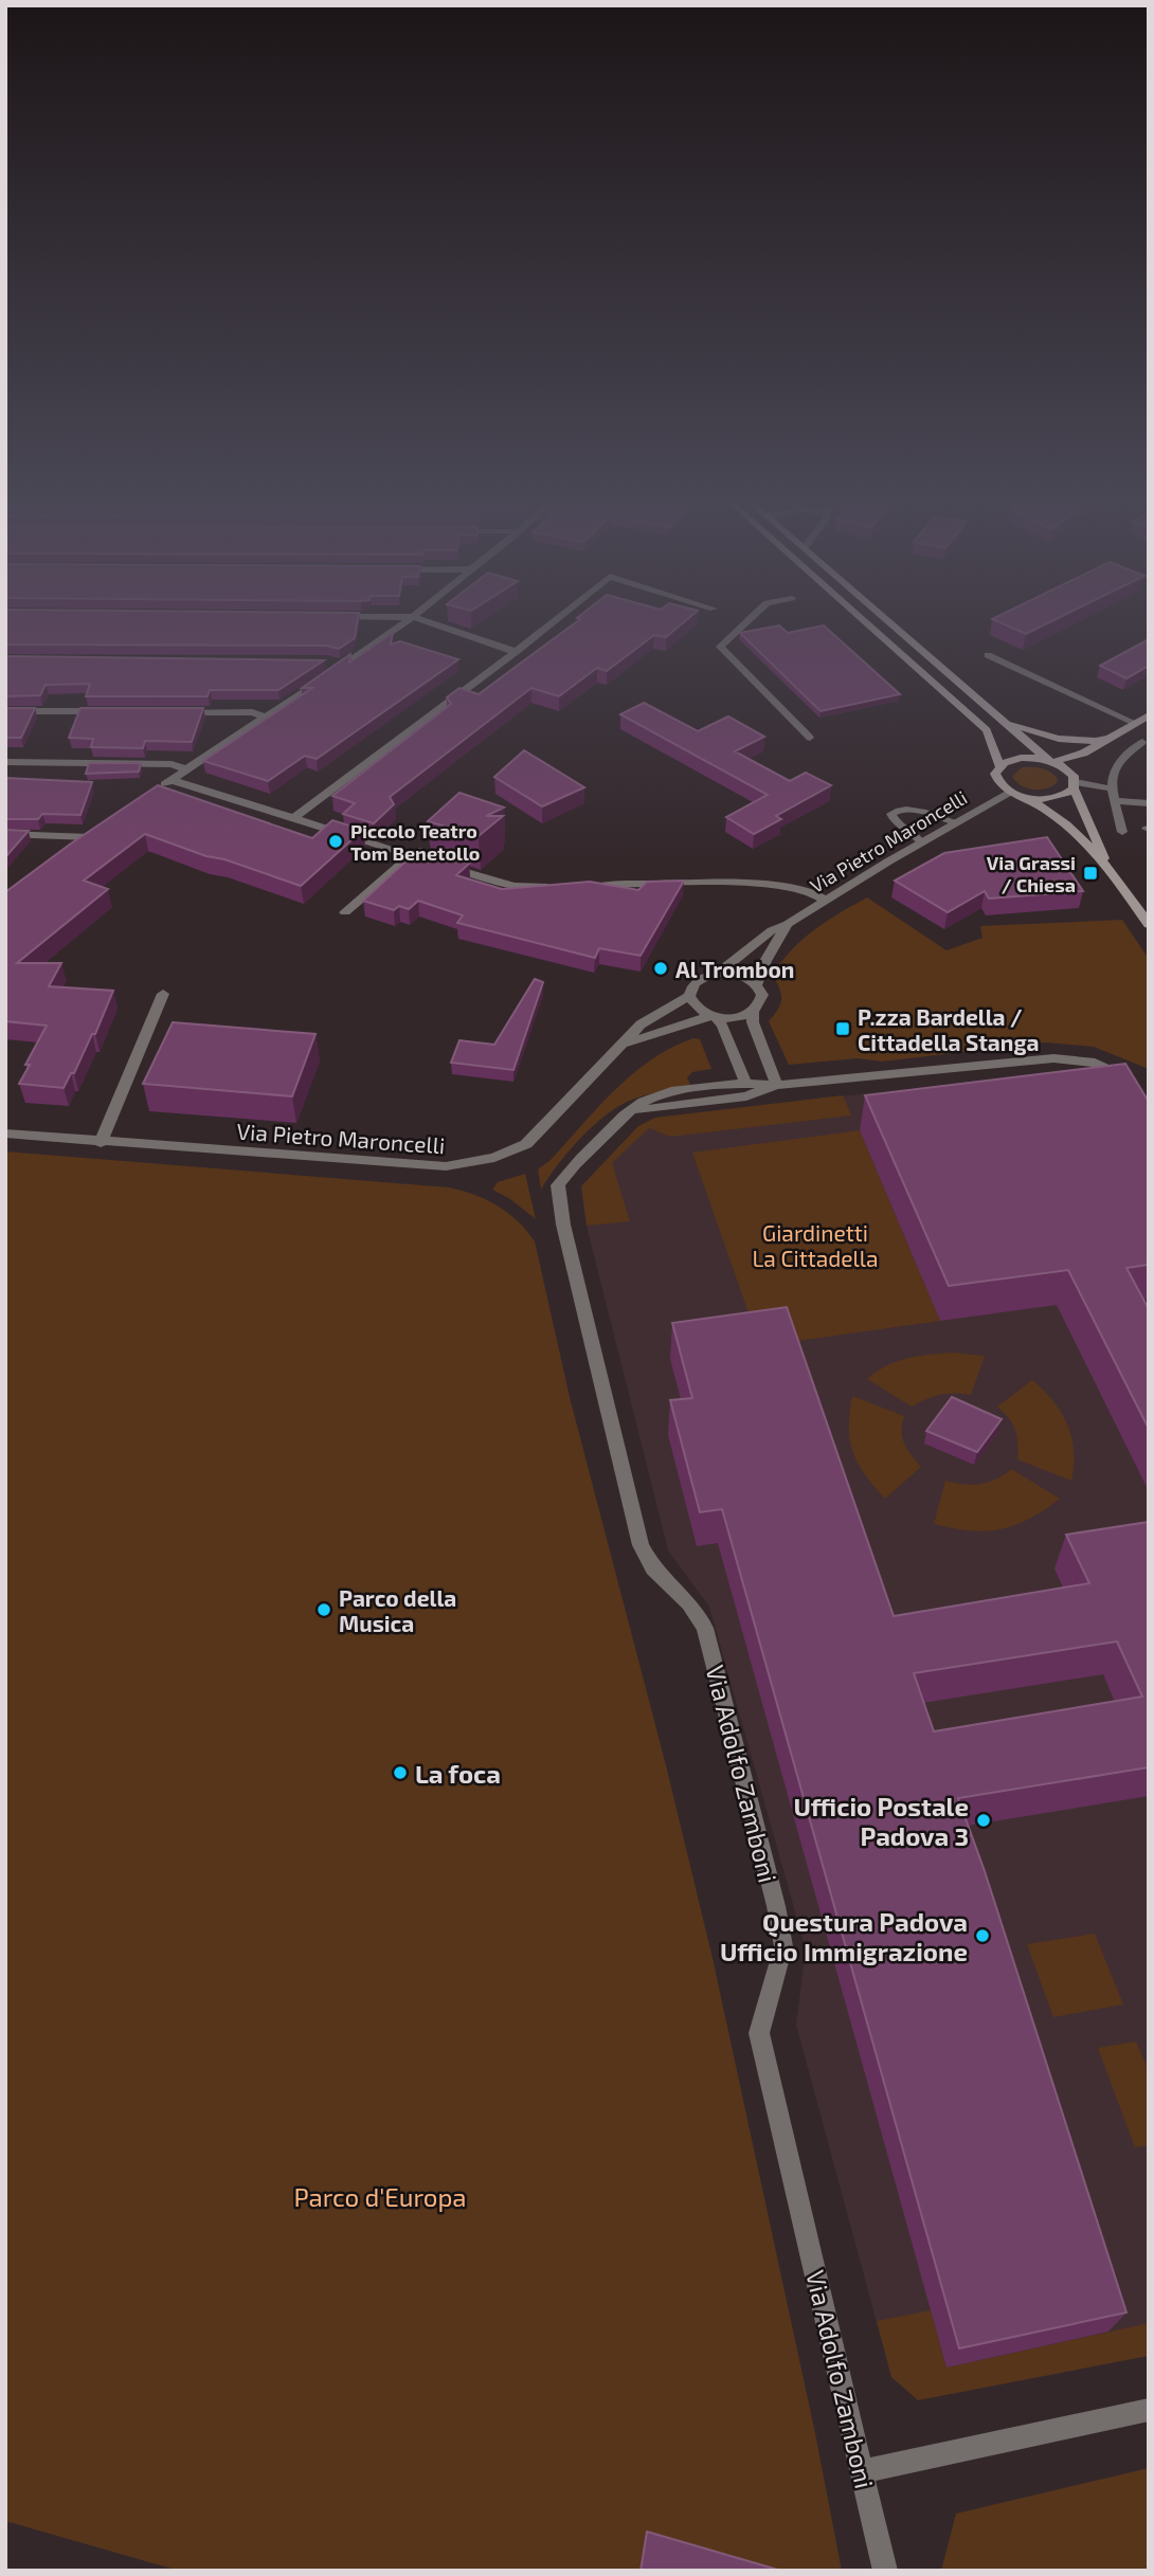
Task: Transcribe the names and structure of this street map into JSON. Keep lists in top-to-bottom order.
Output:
{
  "streets": {
    "street": ["Via Pietro Maroncelli", "Via Adolfo Zamboni"]
  },
  "parks": ["Giardinetti La Cittadella", "Parco d'Europa"],
  "places": {
    "other": [
      "Piccolo Teatro Tom Benetollo",
      "Al Trombon",
      "Parco della Musica",
      "La foca",
      "Ufficio Postale Padova 3",
      "Questura Padova Ufficio Immigrazione"
    ],
    "transit": ["Via Grassi / Chiesa", "P.zza Bardella / Cittadella Stanga"]
  }
}
